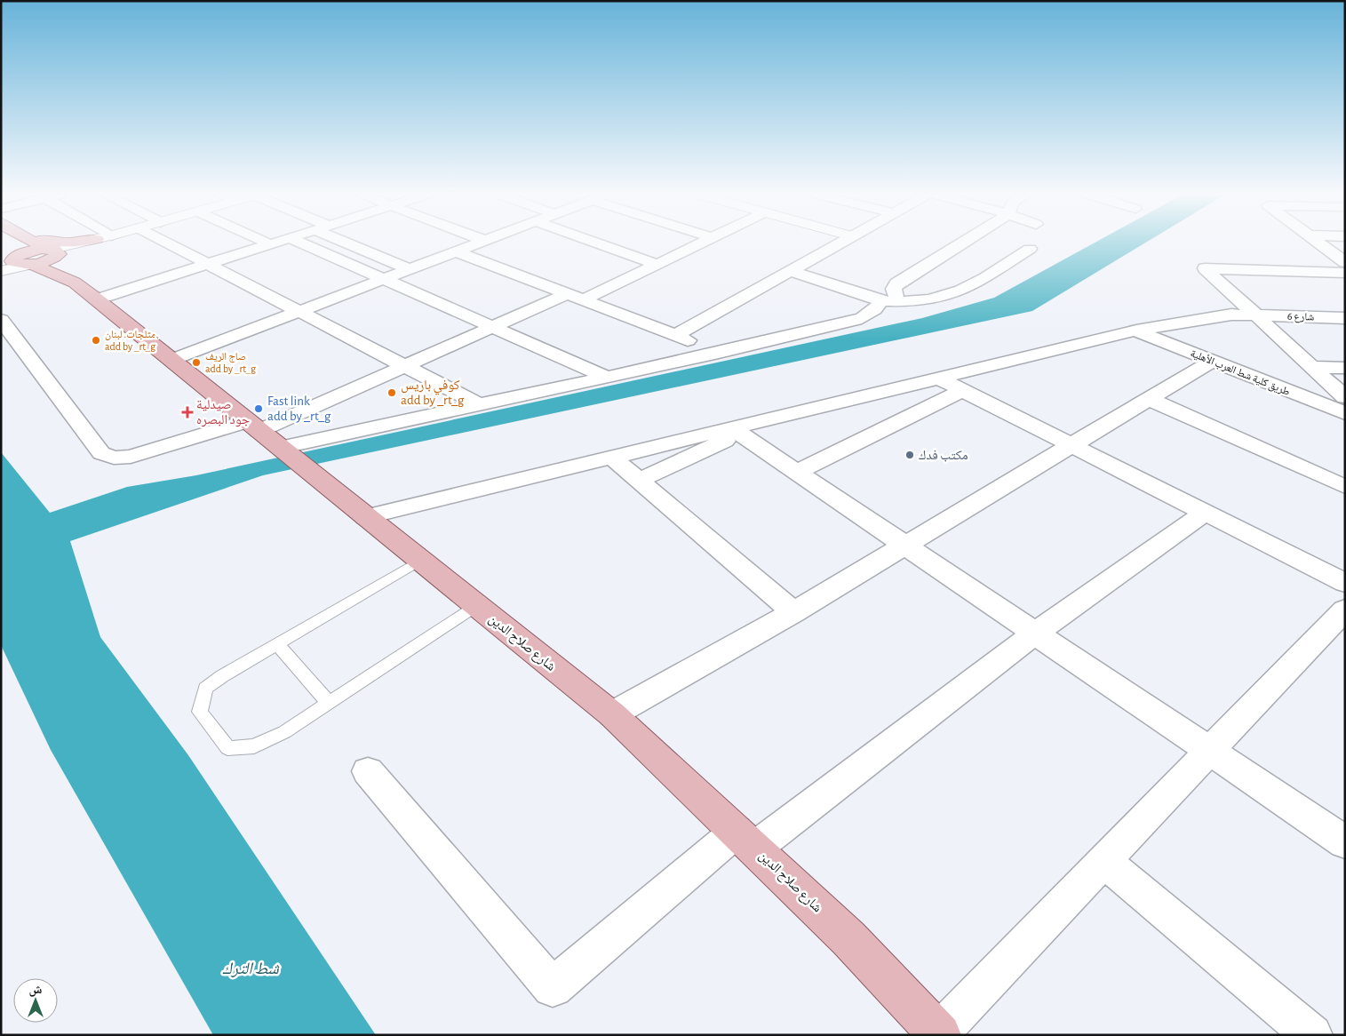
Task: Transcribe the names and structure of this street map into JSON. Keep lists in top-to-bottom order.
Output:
{
  "streets": {
    "main road": ["شارع صلاح الدين"],
    "street": ["شارع 6", "طريق كلية شط العرب الأهلية"]
  },
  "crossings": [
    ["شارع 6", "طريق كلية شط العرب الأهلية"]
  ],
  "water": ["شط الترك"],
  "places": {
    "other": [
      "مثلجات. لبنان. add by _rt_g",
      "صاج الريف add by _rt_g",
      "كوفي باريس add by _rt_g",
      "Fast link add by _rt_g",
      "مكتب فدك"
    ],
    "health": ["صيدلية جود البصره"]
  },
  "north": "top"
}
